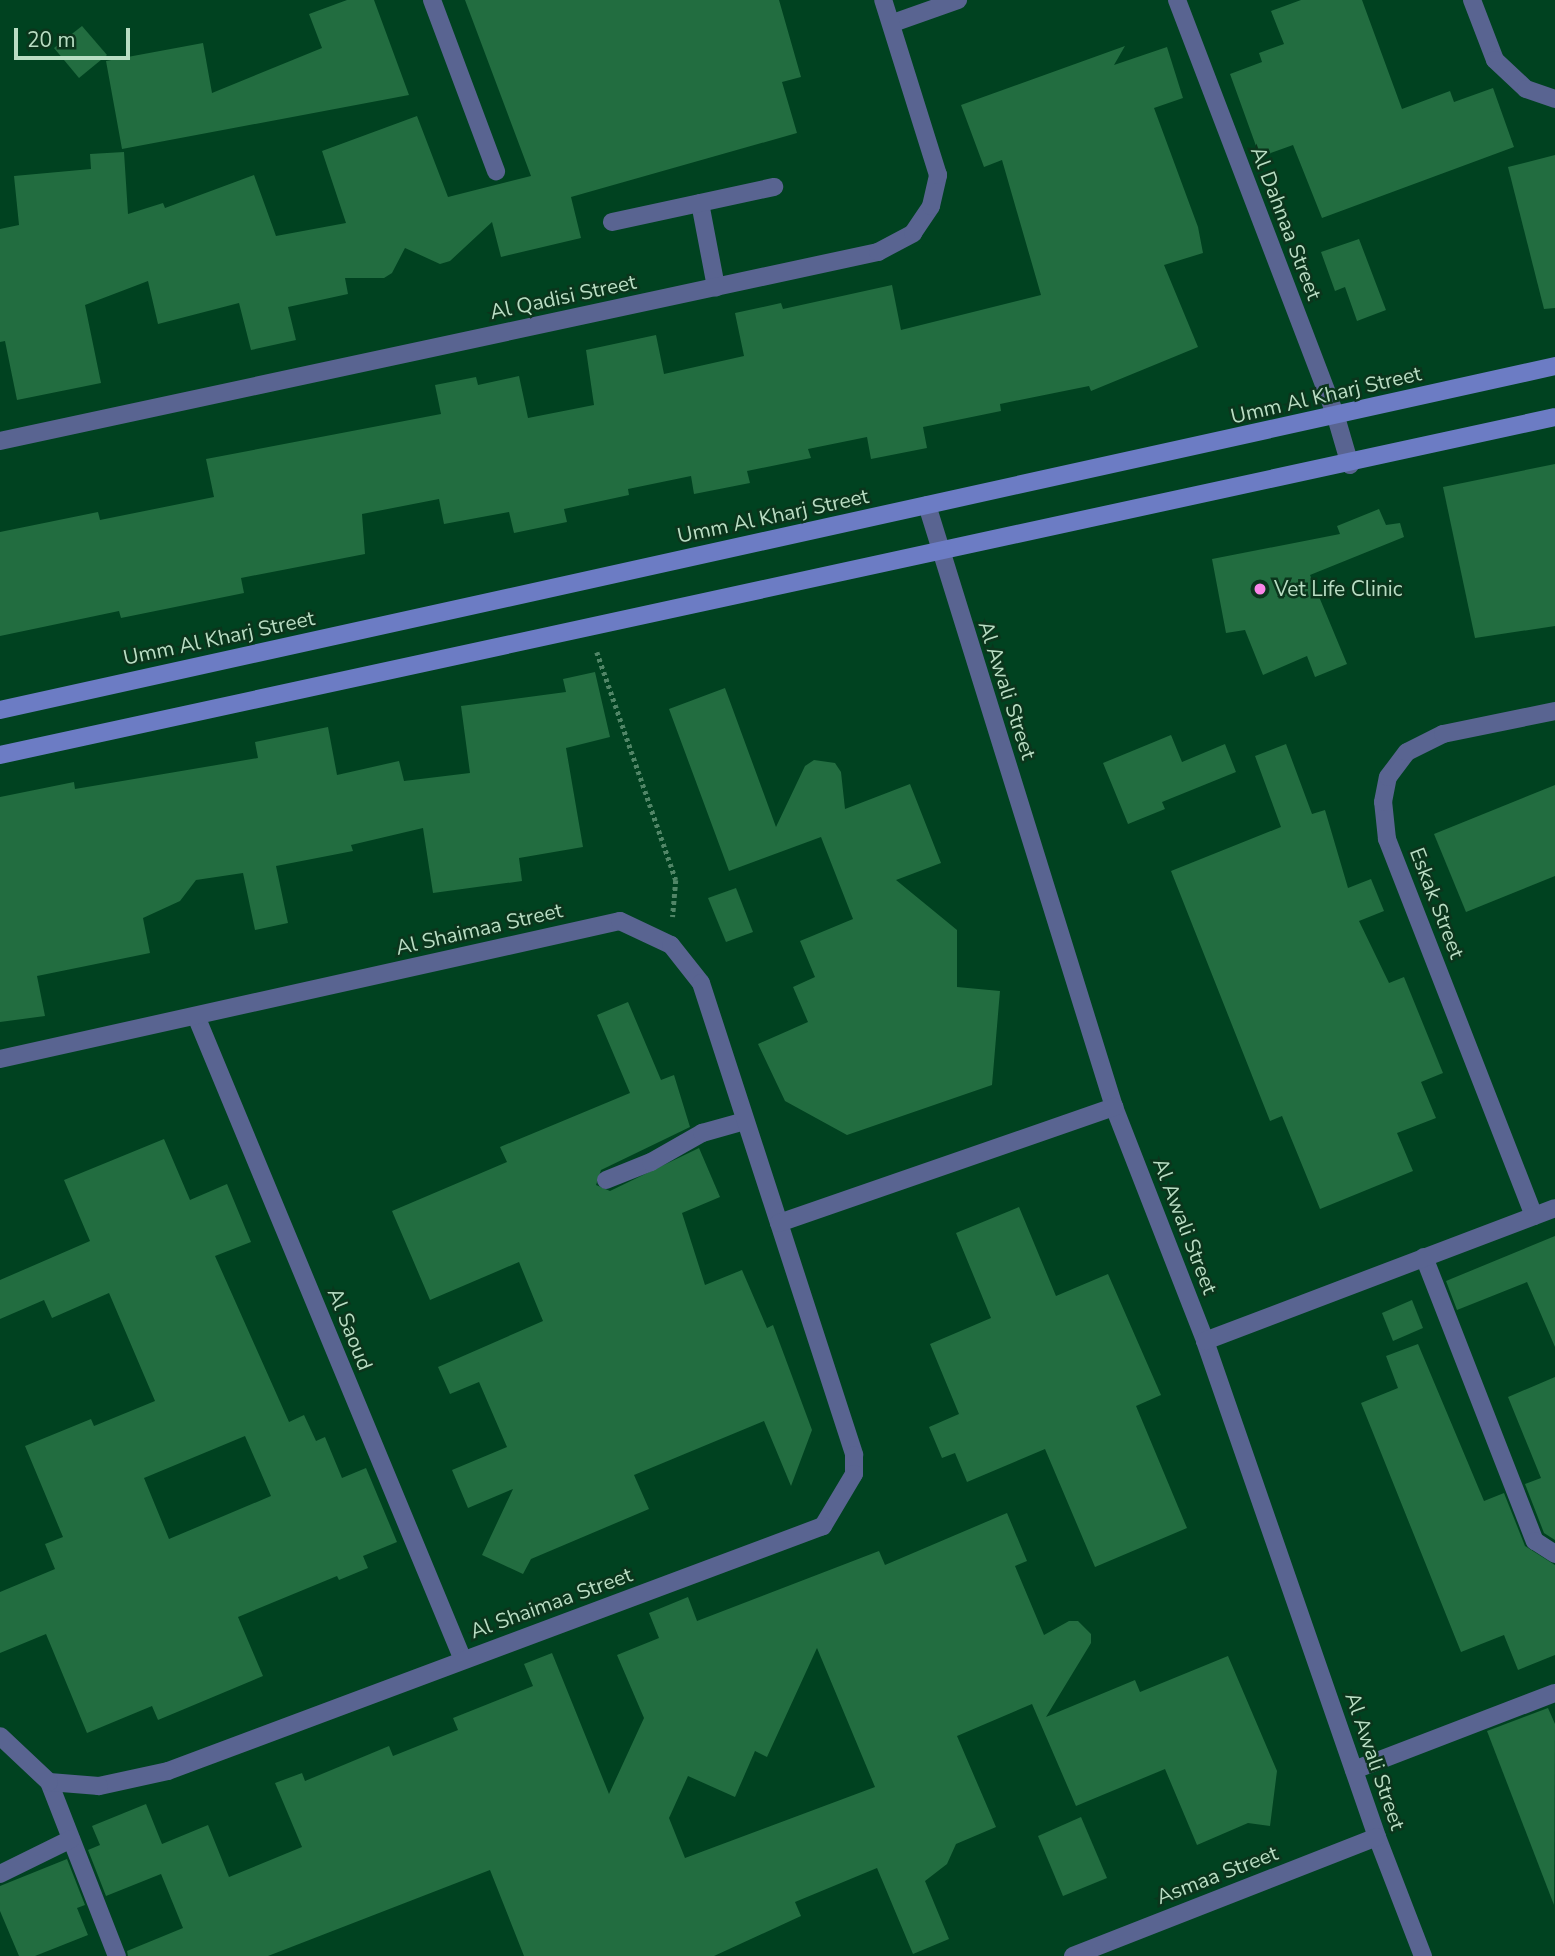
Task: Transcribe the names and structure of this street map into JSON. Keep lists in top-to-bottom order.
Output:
{
  "streets": {
    "street": [
      "Al Dahnaa Street",
      "Al Qadisi Street",
      "Umm Al Kharj Street",
      "Al Awali Street",
      "Eskak Street",
      "Al Shaimaa Street",
      "Al Saoud",
      "Asmaa Street"
    ]
  },
  "crossings": [
    ["Al Dahnaa Street", "Umm Al Kharj Street"],
    ["Umm Al Kharj Street", "Al Awali Street"],
    ["Al Awali Street", "Asmaa Street"],
    ["Al Shaimaa Street", "Al Saoud"]
  ],
  "places": ["Vet Life Clinic"],
  "scale_bar": "20 m"
}
